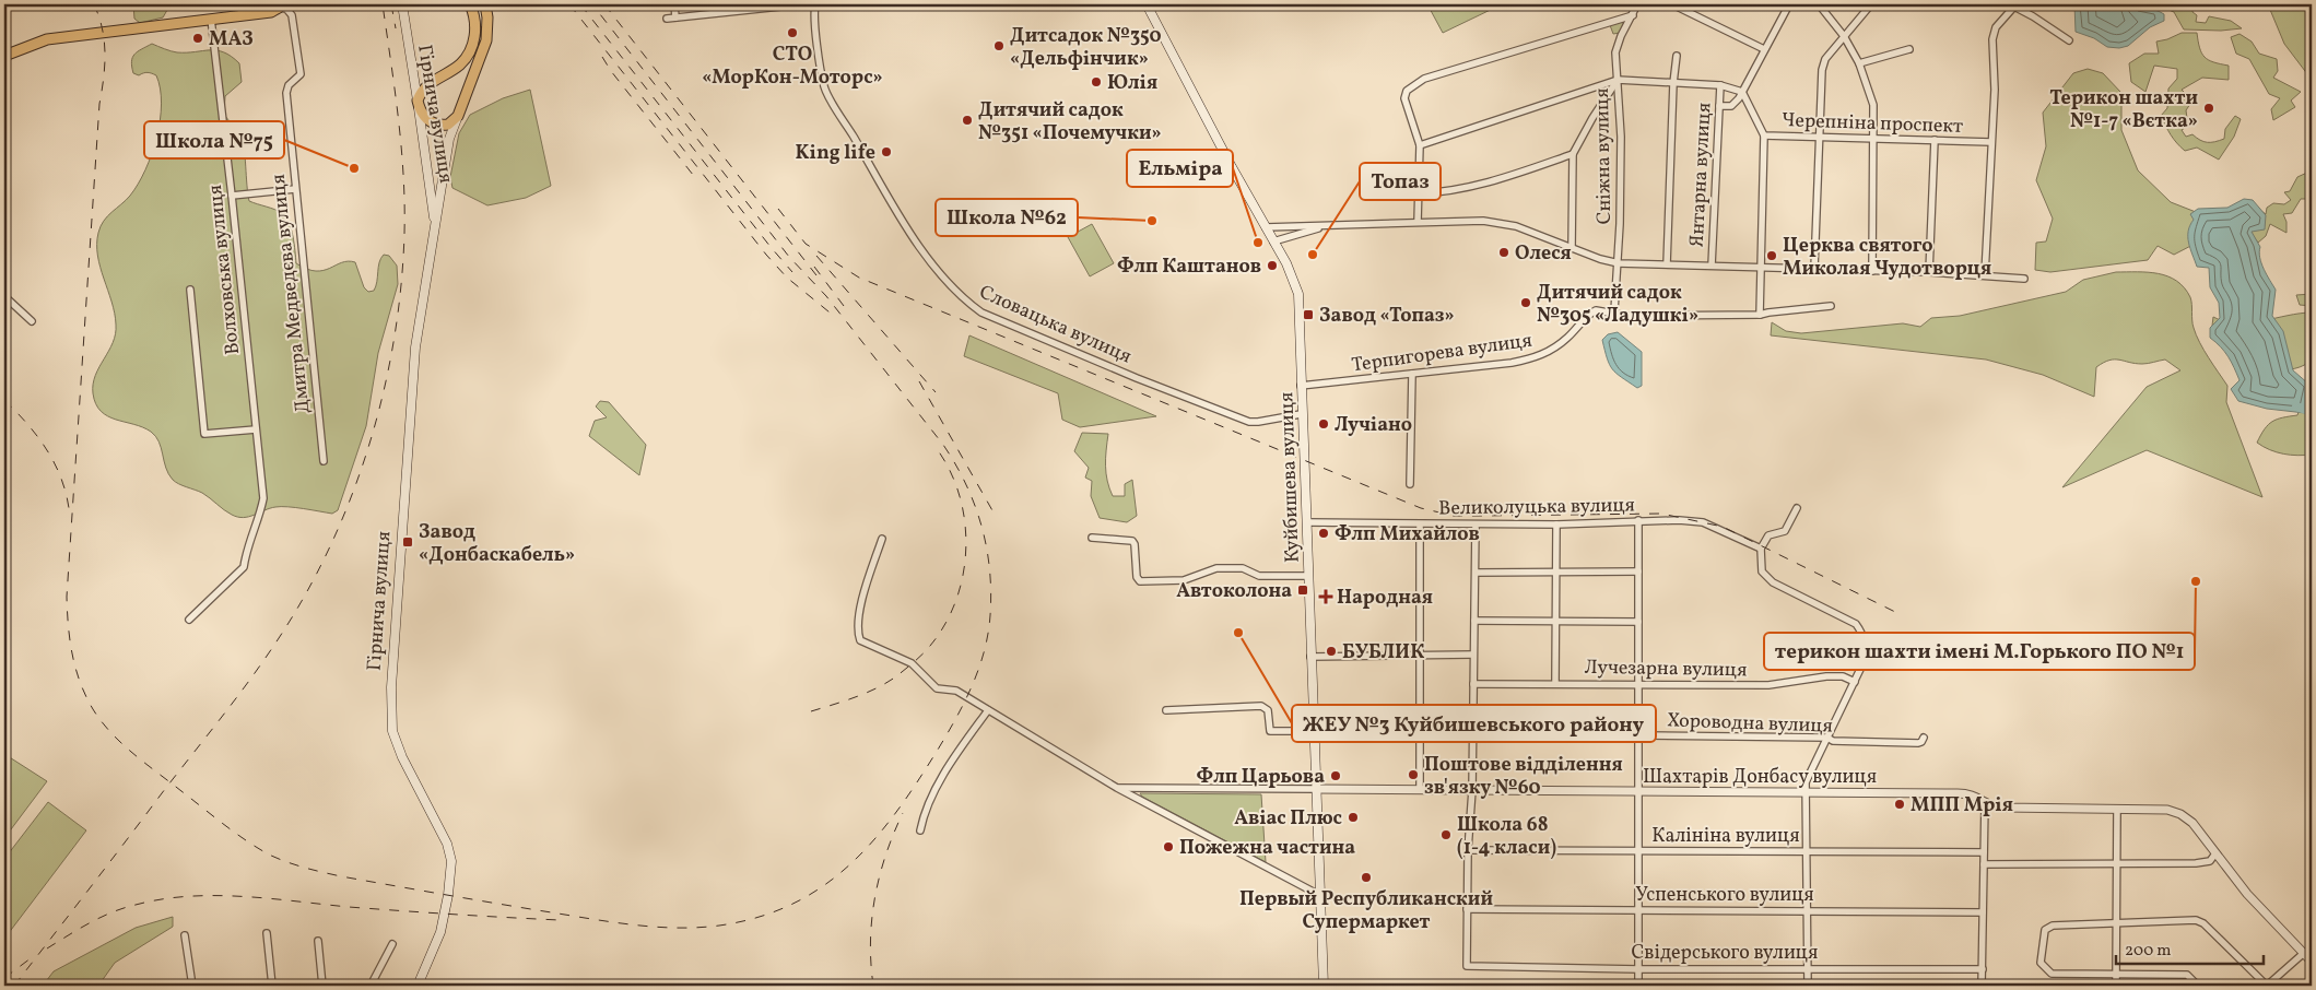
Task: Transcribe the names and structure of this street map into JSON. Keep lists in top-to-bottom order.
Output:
{
  "streets": {
    "main road": ["Гірнича вулиця", "Куйбишева вулиця"],
    "street": [
      "Черепніна проспект",
      "Сніжна вулиця",
      "Янтарна вулиця",
      "Волховська вулиця",
      "Дмитра Медведєва вулиця",
      "Словацька вулиця",
      "Терпигорева вулиця",
      "Великолуцька вулиця",
      "Лучезарна вулиця",
      "Хороводна вулиця",
      "Шахтарів Донбасу вулиця",
      "Калініна вулиця",
      "Успенського вулиця",
      "Свідерського вулиця"
    ]
  },
  "crossings": [
    ["Сніжна вулиця", "Терпигорева вулиця"],
    ["Словацька вулиця", "Куйбишева вулиця"],
    ["Терпигорева вулиця", "Куйбишева вулиця"],
    ["Куйбишева вулиця", "Великолуцька вулиця"],
    ["Куйбишева вулиця", "Шахтарів Донбасу вулиця"],
    ["Успенського вулиця", "Свідерського вулиця"]
  ],
  "places": {
    "other": [
      "СТО «МорКон-Моторс»",
      "МАЗ",
      "Дитсадок №350 «Дельфінчик»",
      "Юлія",
      "Терикон шахти №1-7 «Вєтка»",
      "Дитячий садок №351 «Почемучки»",
      "King life",
      "Школа №75",
      "Школа №62",
      "Ельміра",
      "Олеся",
      "Топаз",
      "Церква святого Миколая Чудотворця",
      "Флп Каштанов",
      "Дитячий садок №305 «Ладушкі»",
      "Лучіано",
      "Флп Михайлов",
      "терикон шахти імені М.Горького ПО №1",
      "ЖЕУ №3 Куйбишевського району",
      "БУБЛИК",
      "Поштове відділення зв'язку №60",
      "Флп Царьова",
      "МПП Мрія",
      "Авіас Плюс",
      "Школа 68 (1-4 класи)",
      "Пожежна частина",
      "Первый Республиканский Супермаркет"
    ],
    "transit": ["Завод «Топаз»", "Завод «Донбаскабель»", "Автоколона"],
    "health": ["Народная"]
  },
  "scale_bar": "200 m"
}
